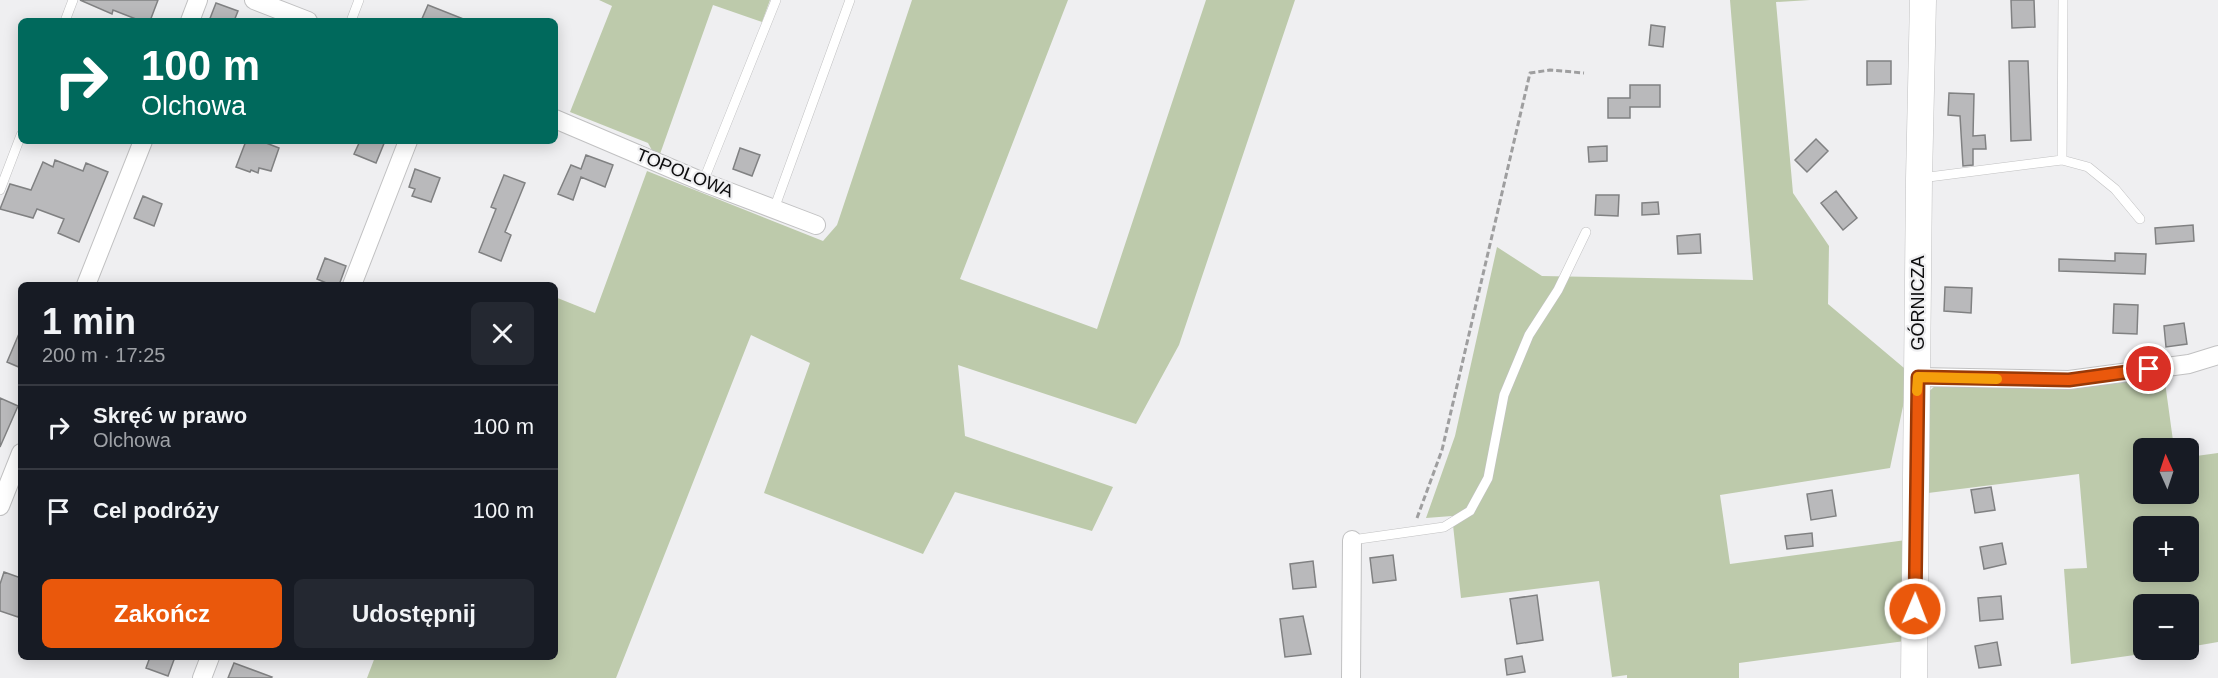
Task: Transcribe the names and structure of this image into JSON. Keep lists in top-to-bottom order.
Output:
{
  "streets": {
    "street": ["TOPOLOWA", "GÓRNICZA"]
  },
  "north": "top",
  "page": {
    "turn": ["100 m", "Olchowa"],
    "heading": ["1 min", "200 m · 17:25"],
    "list": [
      {
        "name": "Skręć w prawo",
        "note": "Olchowa",
        "value": "100 m"
      },
      {
        "name": "Cel podróży",
        "value": "100 m"
      }
    ],
    "map_buttons": ["+", "−"],
    "buttons": ["Zakończ", "Udostępnij"]
  }
}
